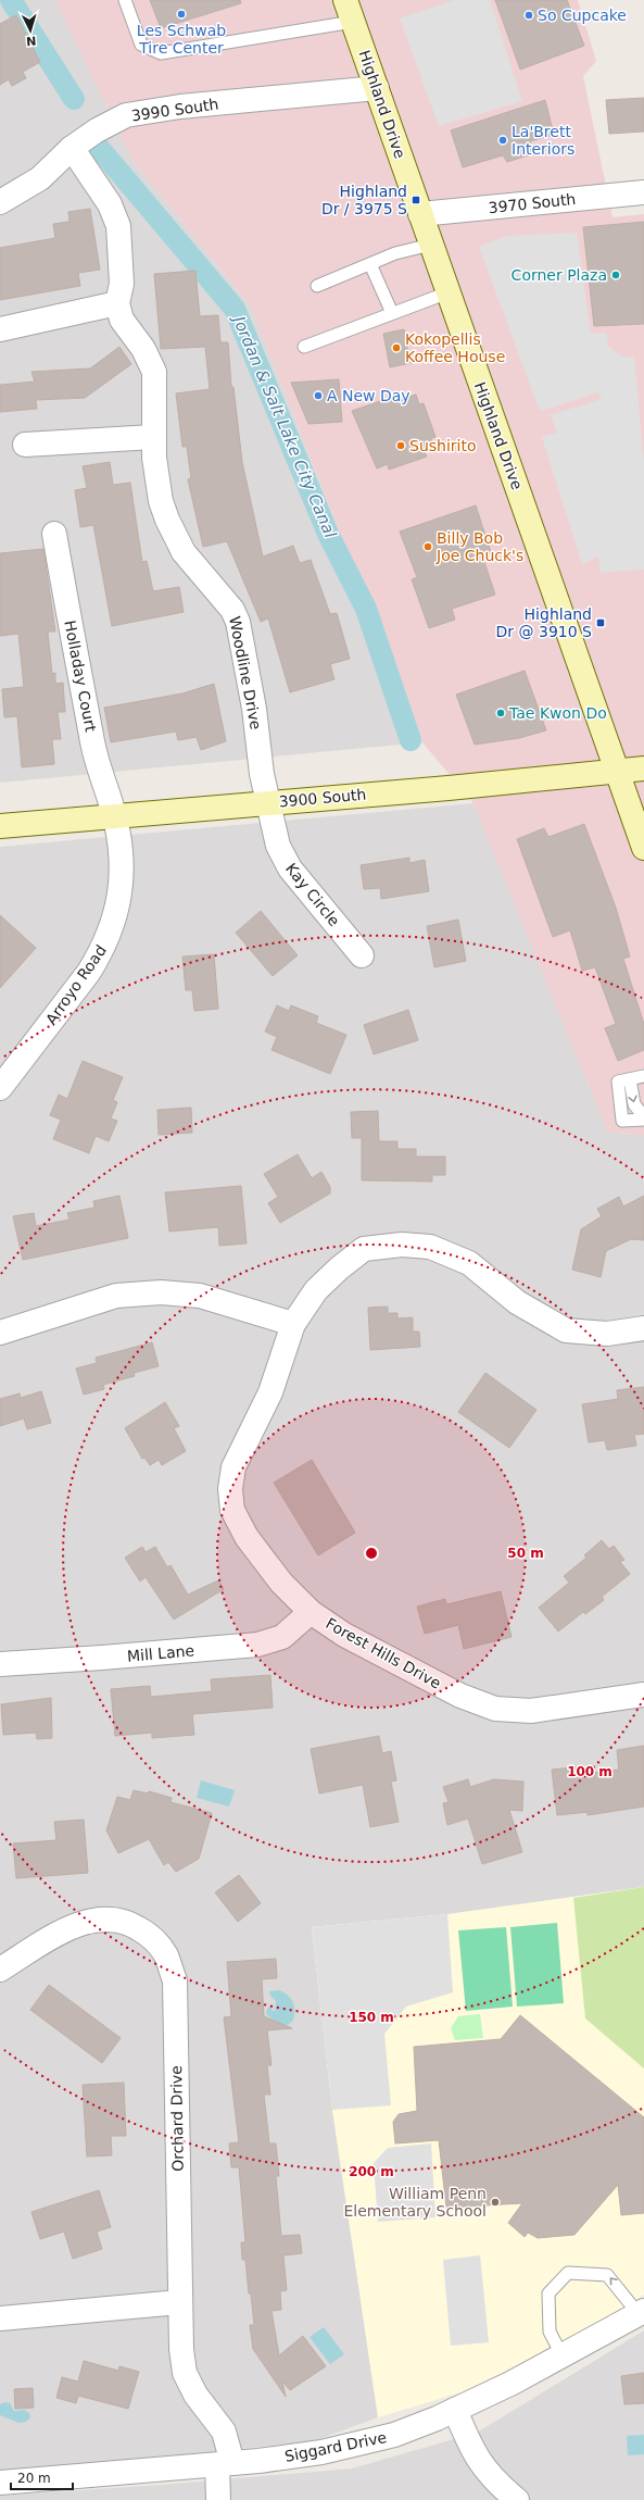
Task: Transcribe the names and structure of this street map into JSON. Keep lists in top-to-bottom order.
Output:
{
  "streets": {
    "main road": ["Highland Drive", "3900 South"],
    "street": [
      "3990 South",
      "3970 South",
      "Woodline Drive",
      "Holladay Court",
      "Kay Circle",
      "Arroyo Road",
      "Mill Lane",
      "Forest Hills Drive",
      "Orchard Drive",
      "Siggard Drive"
    ]
  },
  "crossings": [
    ["Highland Drive", "3990 South"],
    ["Highland Drive", "3970 South"],
    ["Highland Drive", "3900 South"],
    ["Woodline Drive", "3900 South"],
    ["Woodline Drive", "Kay Circle"],
    ["Holladay Court", "3900 South"],
    ["Holladay Court", "Arroyo Road"],
    ["3900 South", "Kay Circle"],
    ["3900 South", "Arroyo Road"],
    ["Mill Lane", "Forest Hills Drive"],
    ["Orchard Drive", "Siggard Drive"]
  ],
  "water": ["Jordan & Salt Lake City Canal"],
  "places": {
    "other": [
      "Les Schwab Tire Center",
      "So Cupcake",
      "La'Brett Interiors",
      "Corner Plaza",
      "Kokopellis Koffee House",
      "A New Day",
      "Sushirito",
      "Billy Bob Joe Chuck's",
      "Tae Kwon Do",
      "William Penn Elementary School"
    ],
    "transit": ["Highland Dr / 3975 S", "Highland Dr @ 3910 S"]
  },
  "scale_bar": "20 m",
  "north": "bottom",
  "rings": [
    "50 m",
    "100 m",
    "150 m",
    "200 m"
  ]
}
